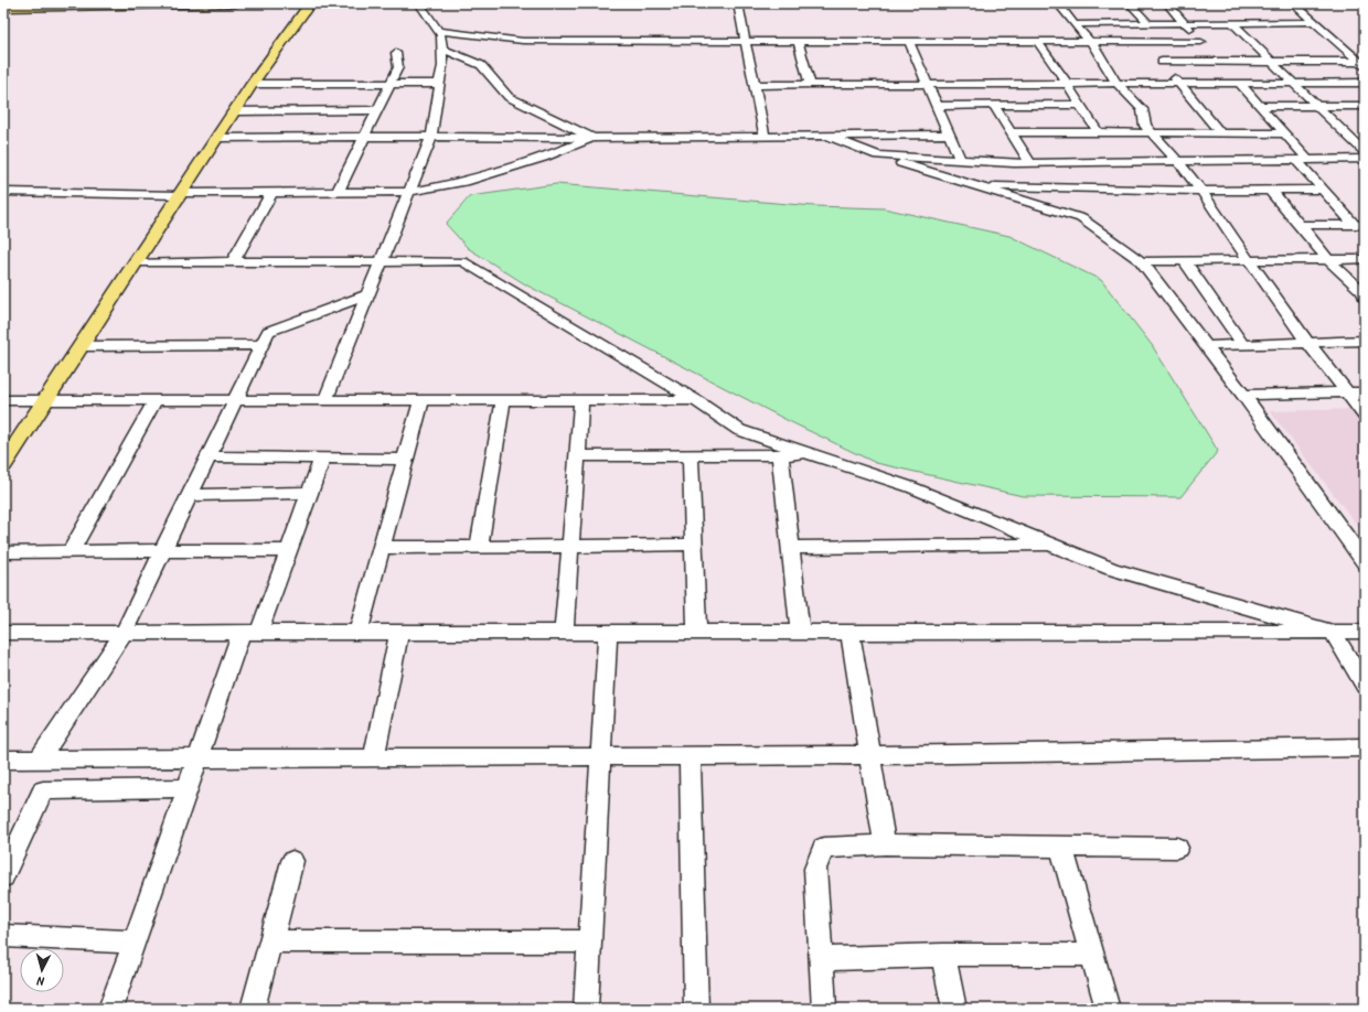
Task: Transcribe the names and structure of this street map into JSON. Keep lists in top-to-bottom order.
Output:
{
  "north": "bottom"
}
